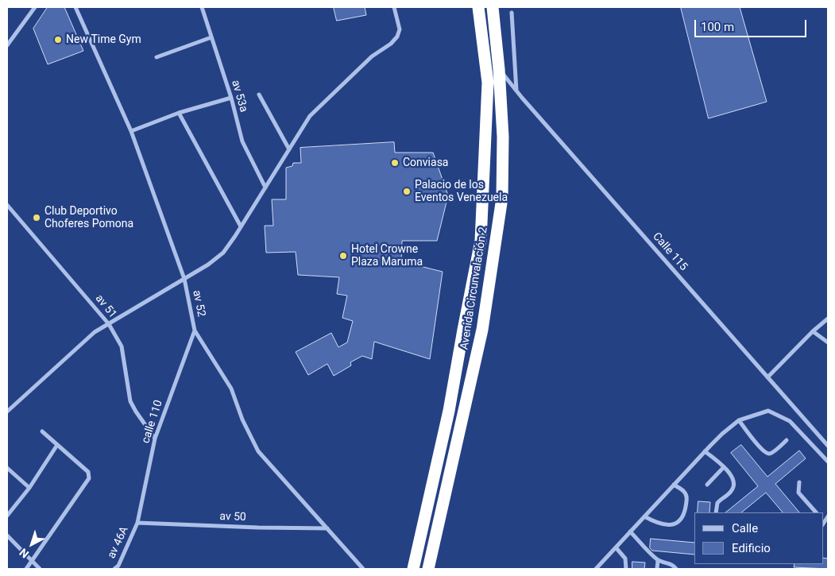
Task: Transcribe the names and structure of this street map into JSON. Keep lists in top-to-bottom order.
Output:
{
  "streets": {
    "highway": ["Avenida Circunvalación 2"],
    "street": [
      "av 53a",
      "Calle 115",
      "av 52",
      "av 51",
      "calle 110",
      "av 50",
      "av 46A"
    ]
  },
  "crossings": [
    ["Calle 115", "Avenida Circunvalación 2"],
    ["av 52", "calle 110"],
    ["av 52", "av 50"],
    ["av 51", "calle 110"],
    ["calle 110", "av 50"],
    ["calle 110", "av 46A"],
    ["av 50", "av 46A"]
  ],
  "places": [
    "New Time Gym",
    "Conviasa",
    "Palacio de los Eventos Venezuela",
    "Club Deportivo Choferes Pomona",
    "Hotel Crowne Plaza Maruma"
  ],
  "legend": ["Calle", "Edificio"],
  "scale_bar": "100 m",
  "north": "bottom left"
}
